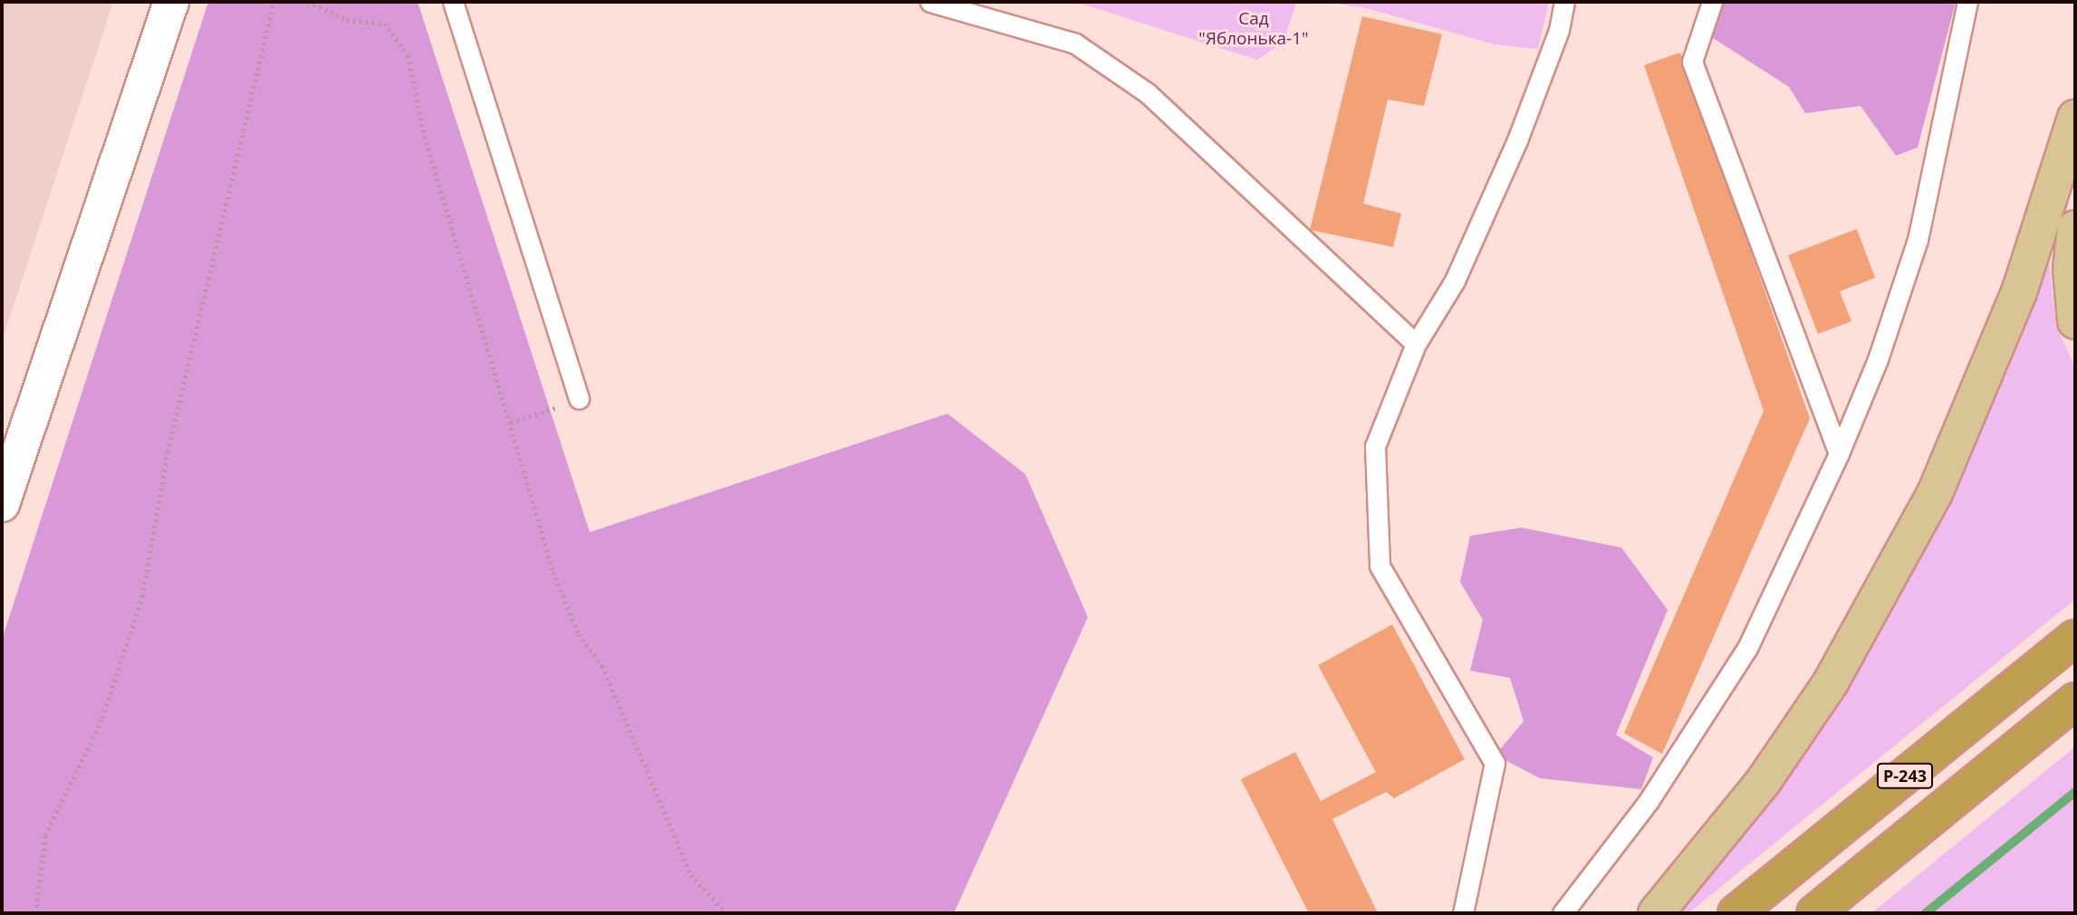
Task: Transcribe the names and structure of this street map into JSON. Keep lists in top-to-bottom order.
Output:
{
  "streets": {
    "highway": ["Р-243"]
  },
  "parks": ["Сад \"Яблонька-1\""]
}
